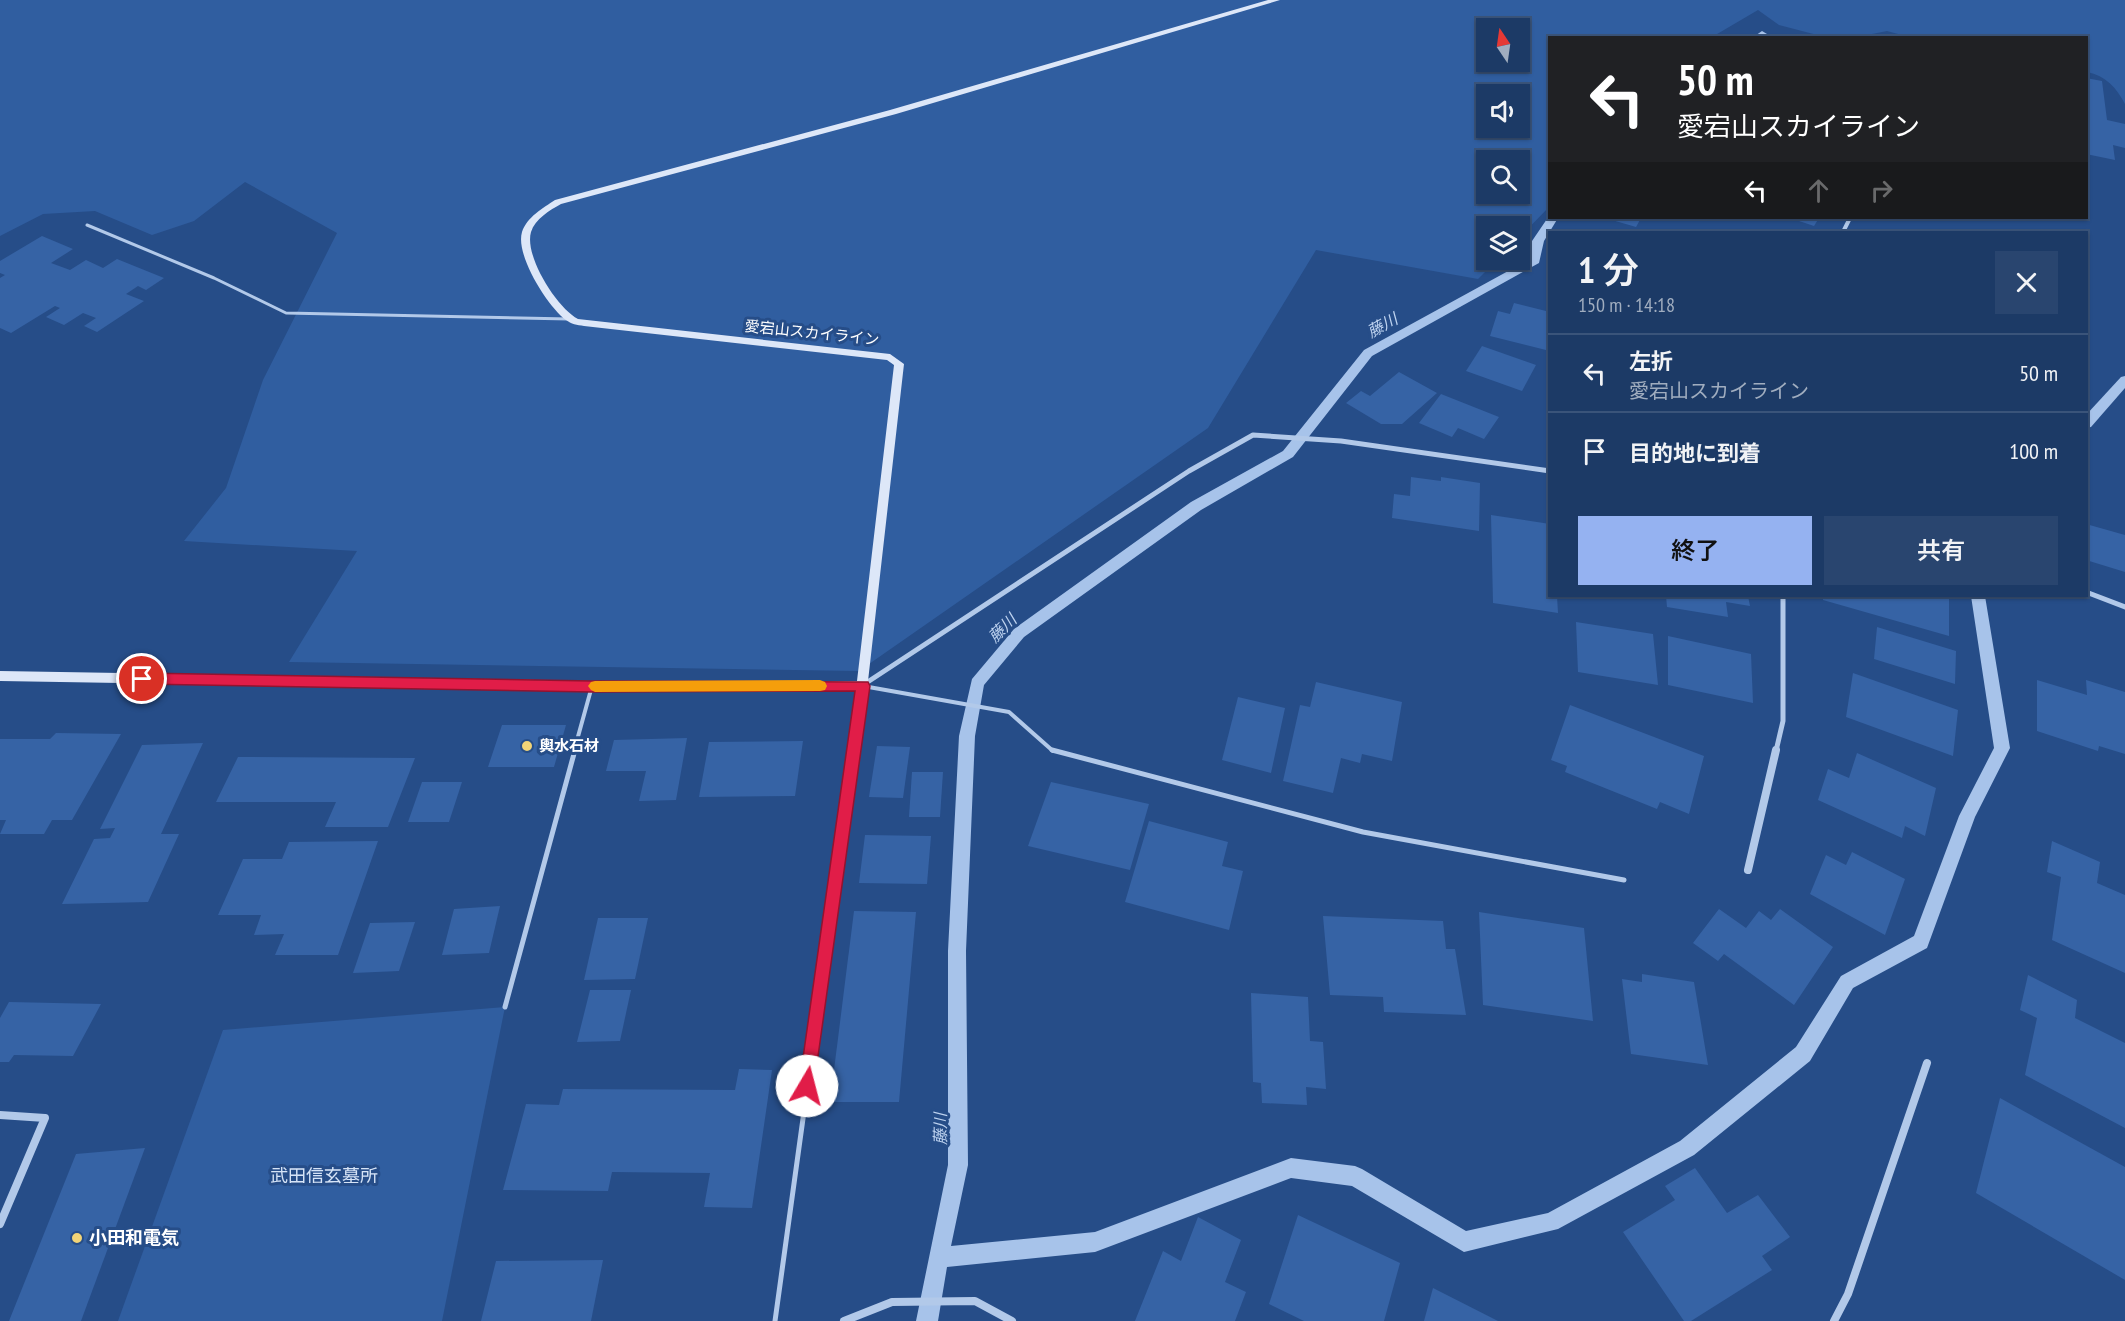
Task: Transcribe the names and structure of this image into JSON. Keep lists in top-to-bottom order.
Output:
{
  "streets": {
    "main road": ["愛宕山スカイライン"]
  },
  "water": ["藤川"],
  "parks": ["武田信玄墓所"],
  "places": ["輿水石材", "小田和電気"],
  "north": "top",
  "page": {
    "turn": ["50 m", "愛宕山スカイライン"],
    "heading": ["1 分", "150 m · 14:18"],
    "list": [
      {
        "name": "左折",
        "note": "愛宕山スカイライン",
        "value": "50 m"
      },
      {
        "name": "目的地に到着",
        "value": "100 m"
      }
    ],
    "buttons": ["終了", "共有"]
  }
}
